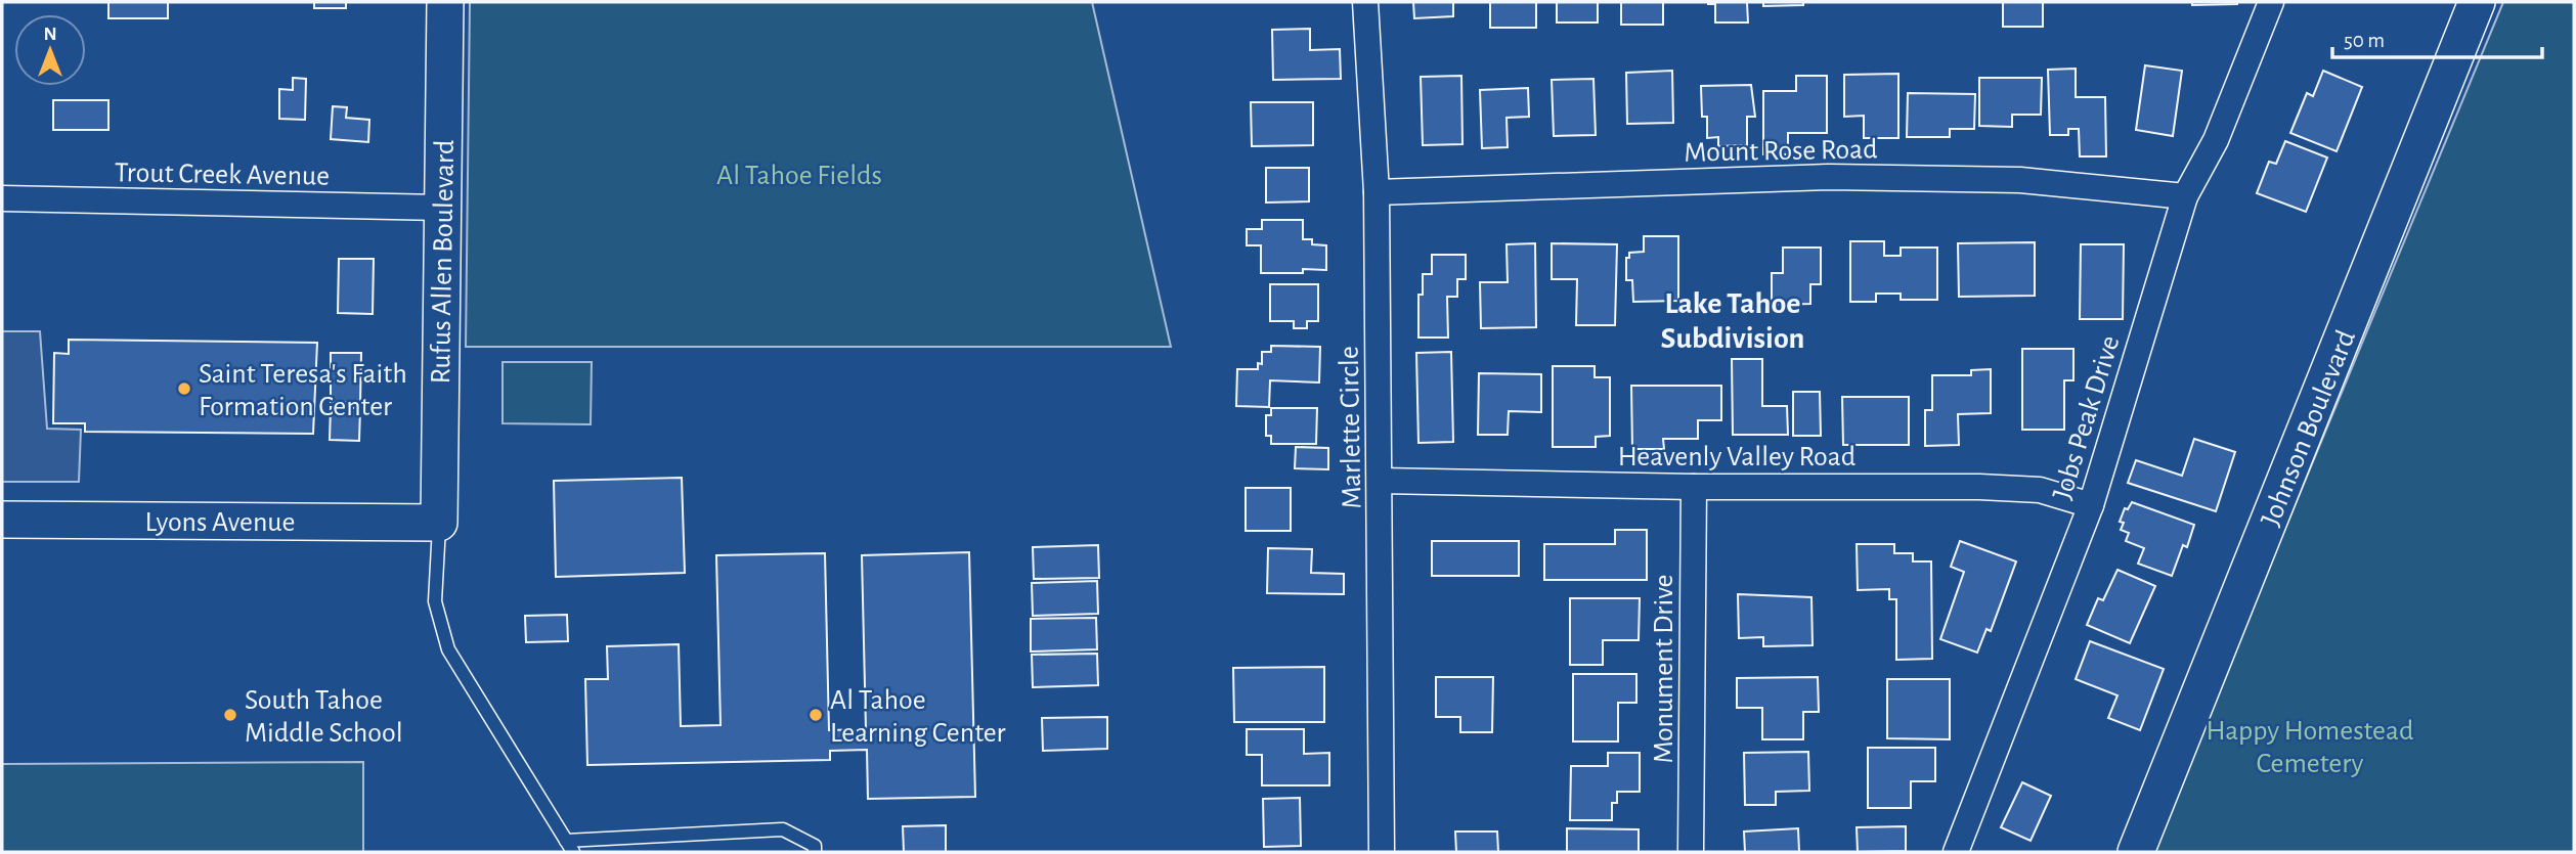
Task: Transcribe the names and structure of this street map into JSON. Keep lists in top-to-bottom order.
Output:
{
  "streets": {
    "street": [
      "Mount Rose Road",
      "Trout Creek Avenue",
      "Rufus Allen Boulevard",
      "Jobs Peak Drive",
      "Marlette Circle",
      "Johnson Boulevard",
      "Heavenly Valley Road",
      "Lyons Avenue",
      "Monument Drive"
    ]
  },
  "crossings": [
    ["Mount Rose Road", "Jobs Peak Drive"],
    ["Mount Rose Road", "Marlette Circle"],
    ["Trout Creek Avenue", "Rufus Allen Boulevard"],
    ["Rufus Allen Boulevard", "Lyons Avenue"],
    ["Jobs Peak Drive", "Heavenly Valley Road"],
    ["Marlette Circle", "Heavenly Valley Road"],
    ["Heavenly Valley Road", "Monument Drive"]
  ],
  "districts": ["Lake Tahoe Subdivision"],
  "parks": ["Al Tahoe Fields", "Happy Homestead Cemetery"],
  "places": ["Saint Teresa's Faith Formation Center", "South Tahoe Middle School", "Al Tahoe Learning Center"],
  "scale_bar": "50 m",
  "north": "top"
}
